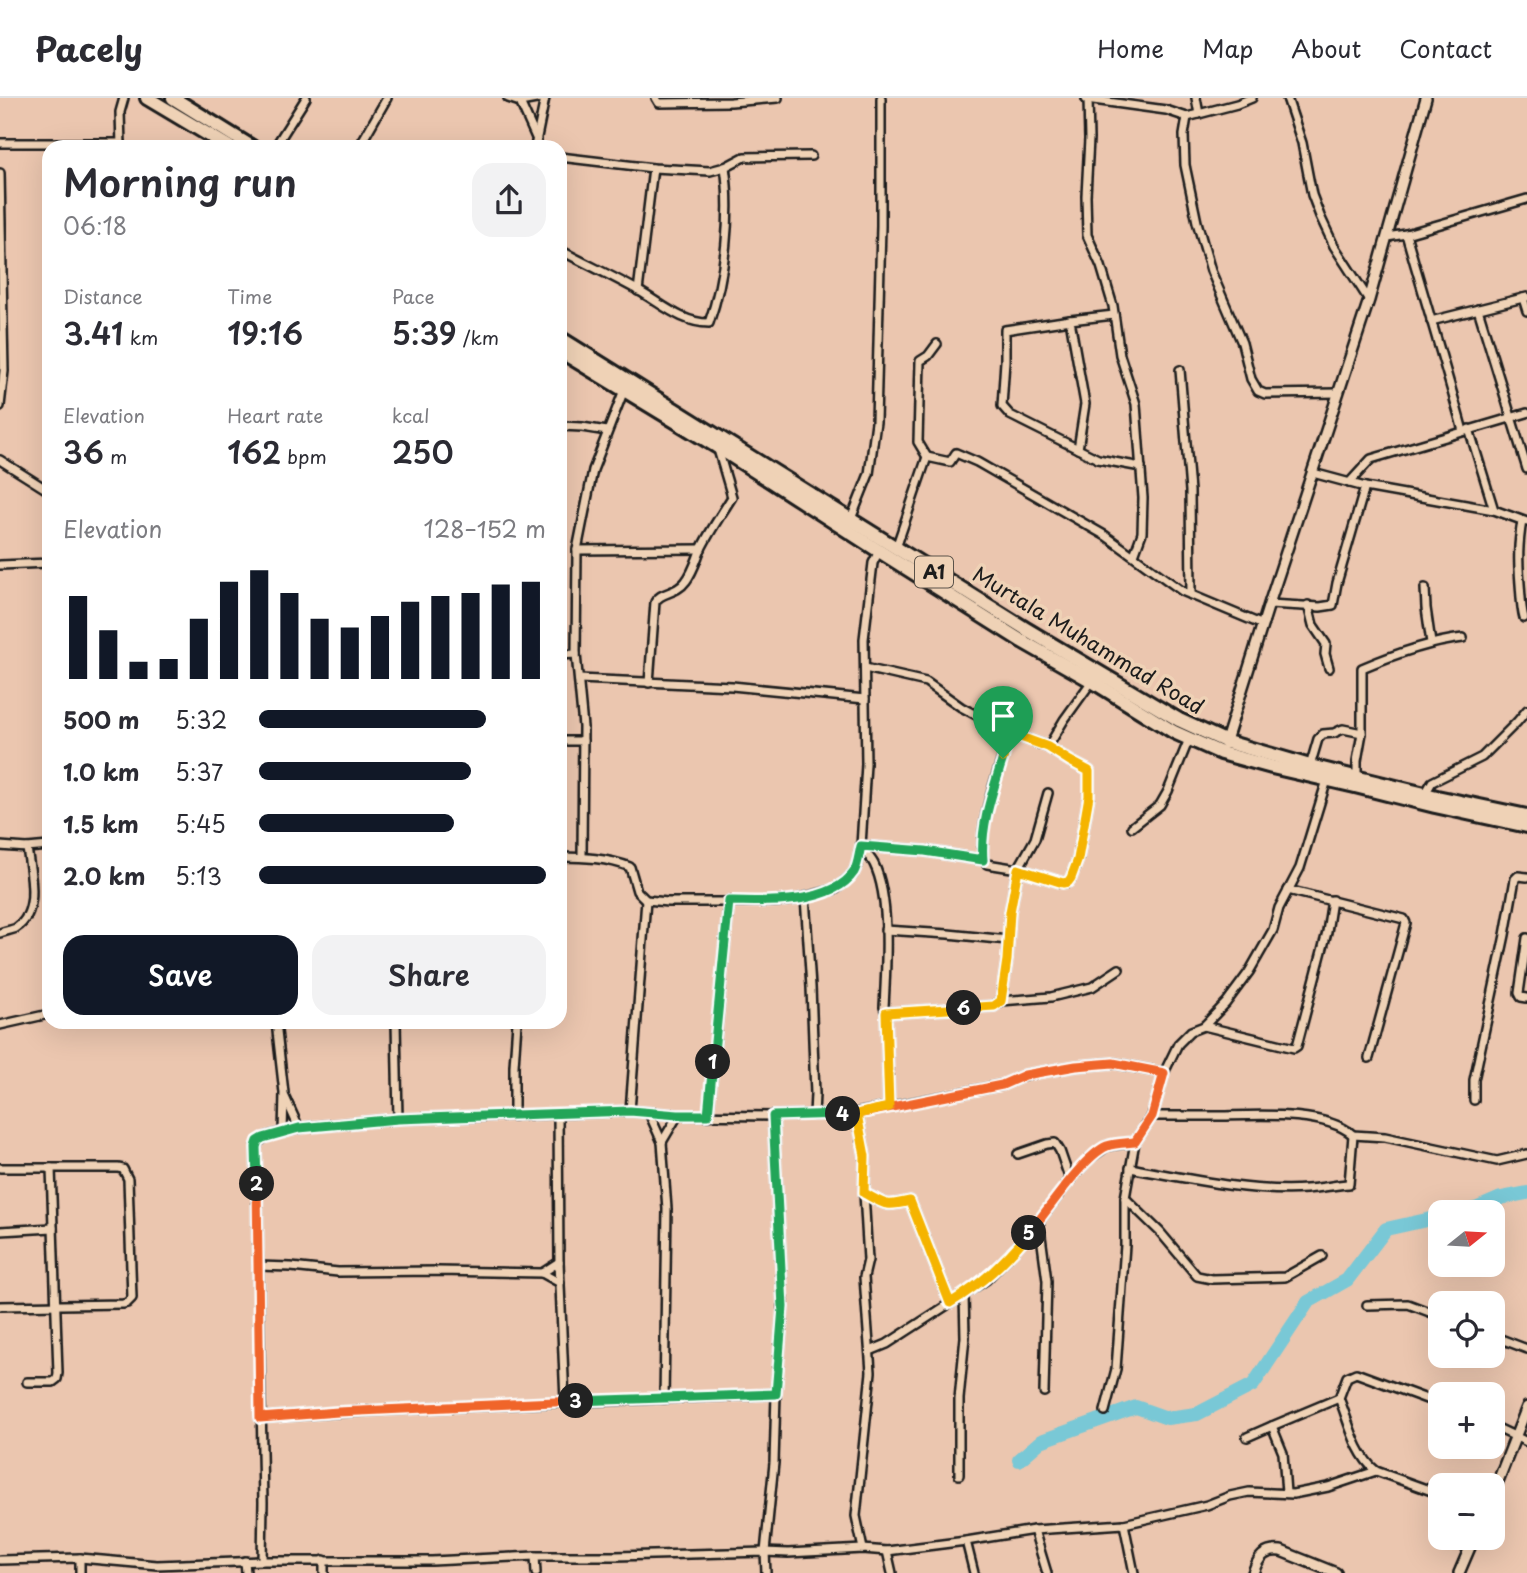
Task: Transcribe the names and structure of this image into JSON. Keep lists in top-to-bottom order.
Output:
{
  "streets": {
    "highway": ["A1", "Murtala Muhammad Road"]
  },
  "crossings": [
    ["A1", "Murtala Muhammad Road"]
  ],
  "north": "right",
  "page": {
    "header": "Pacely",
    "nav": [
      "Home",
      "Map",
      "About",
      "Contact"
    ],
    "heading": ["Morning run", "06:18"],
    "stats": [
      ["Distance", "3.41 km"],
      ["Time", "19:16"],
      ["Pace", "5:39 /km"],
      ["Elevation", "36 m"],
      ["Heart rate", "162 bpm"],
      ["kcal", "250"]
    ],
    "chart": ["Elevation", "128–152 m"],
    "list": [
      {
        "name": "500 m",
        "note": "5:32"
      },
      {
        "name": "1.0 km",
        "note": "5:37"
      },
      {
        "name": "1.5 km",
        "note": "5:45"
      },
      {
        "name": "2.0 km",
        "note": "5:13"
      }
    ],
    "buttons": ["Save", "Share"],
    "pins": [
      "6",
      "1",
      "4",
      "2",
      "5",
      "3"
    ],
    "map_buttons": ["+", "−"]
  }
}
